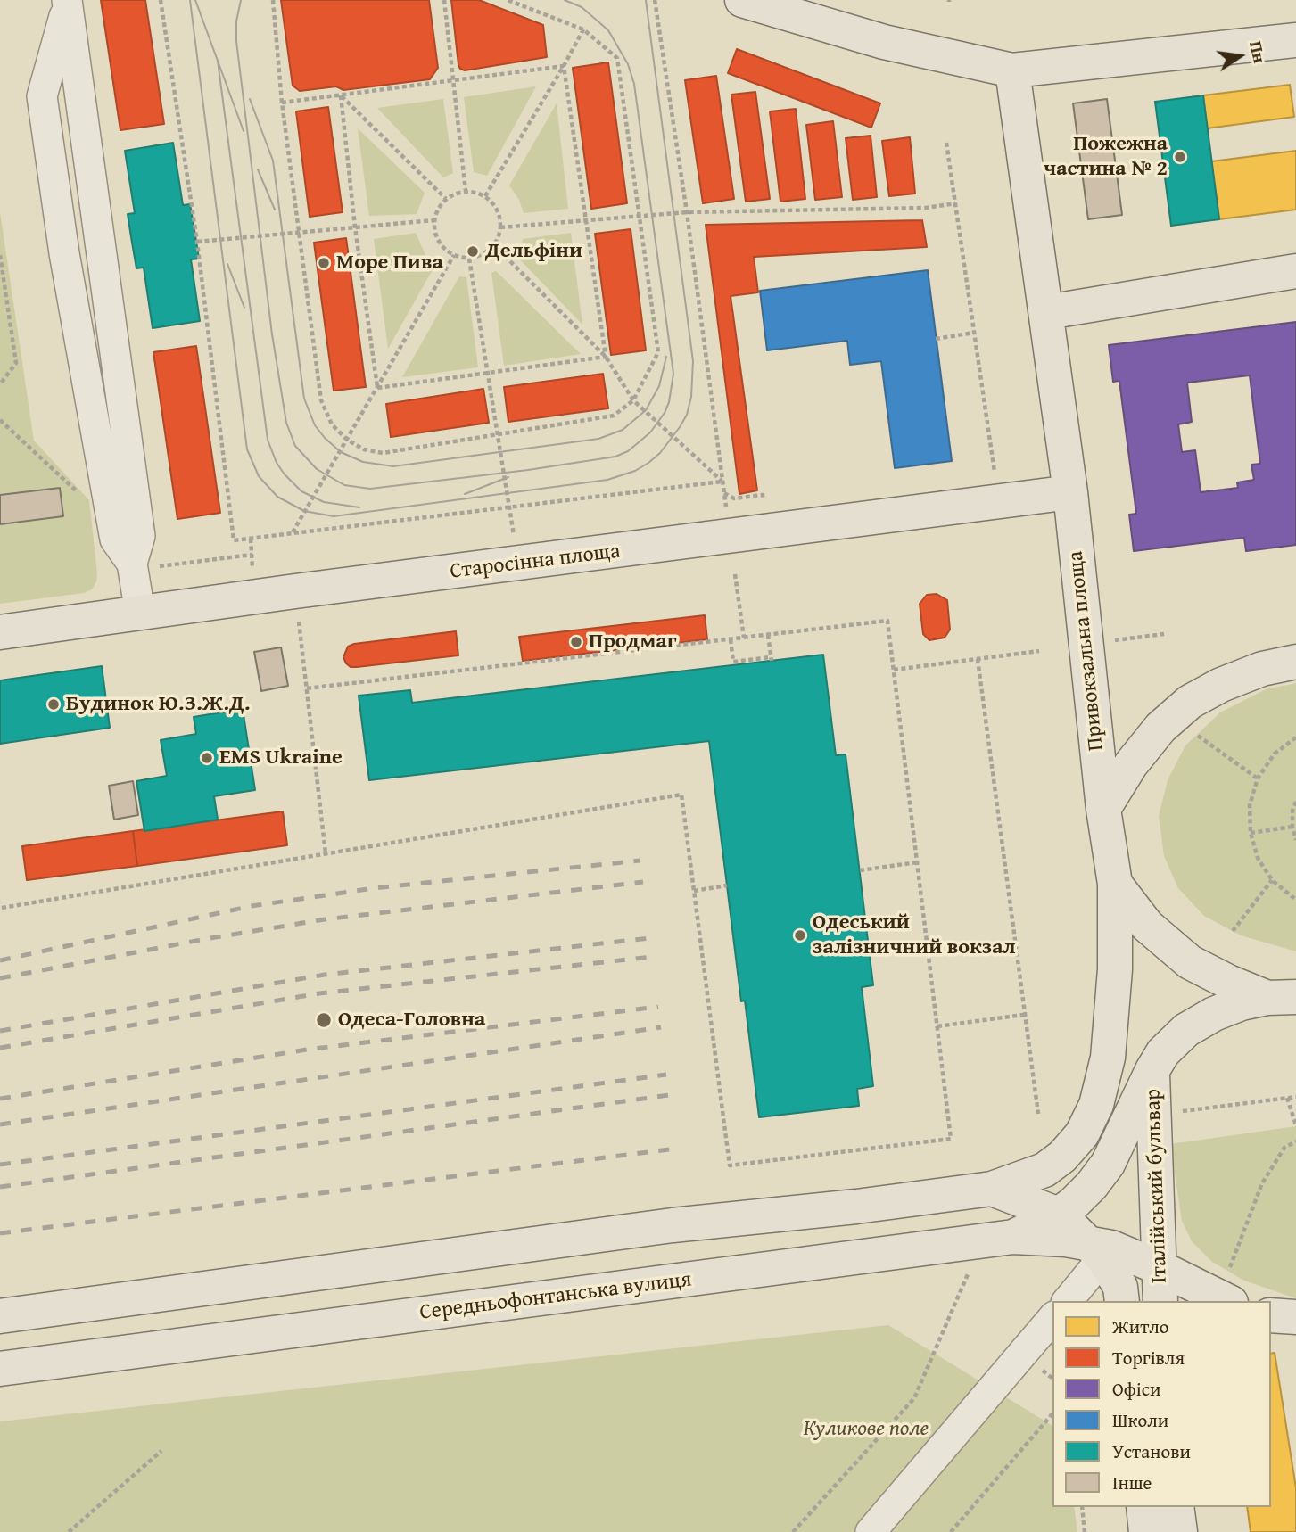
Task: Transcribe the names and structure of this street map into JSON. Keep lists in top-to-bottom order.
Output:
{
  "streets": {
    "main road": [
      "Старосінна площа",
      "Привокзальна площа",
      "Італійський бульвар",
      "Середньофонтанська вулиця"
    ]
  },
  "crossings": [
    ["Старосінна площа", "Привокзальна площа"],
    ["Привокзальна площа", "Італійський бульвар"],
    ["Привокзальна площа", "Середньофонтанська вулиця"]
  ],
  "parks": ["Куликове поле"],
  "places": [
    "Пожежна частина № 2",
    "Дельфіни",
    "Море Пива",
    "Продмаг",
    "Будинок Ю.З.Ж.Д.",
    "EMS Ukraine",
    "Одеський залізничний вокзал",
    "Одеса-Головна"
  ],
  "legend": [
    "Житло",
    "Торгівля",
    "Офіси",
    "Школи",
    "Установи",
    "Інше"
  ],
  "north": "right"
}
